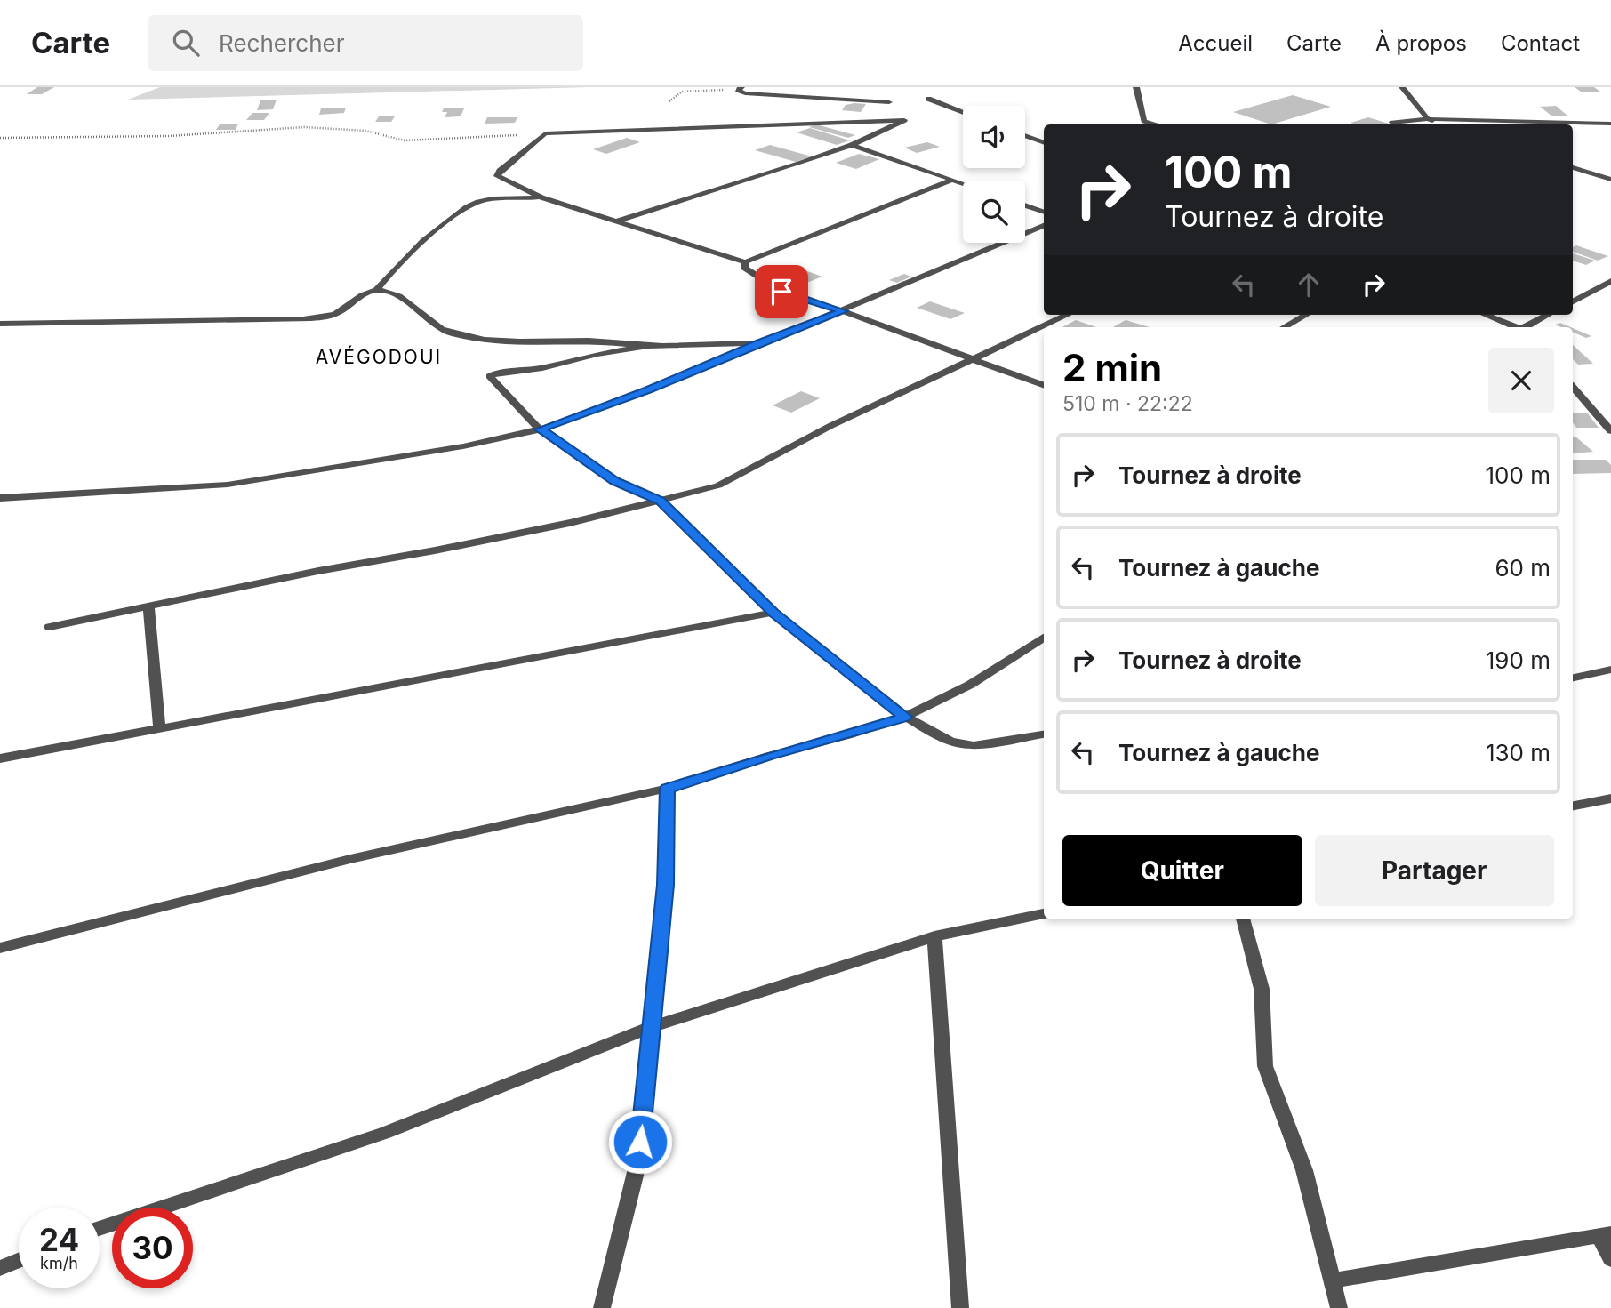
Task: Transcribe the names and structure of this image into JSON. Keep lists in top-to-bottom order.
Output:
{
  "districts": ["AVÉGODOUI"],
  "page": {
    "header": "Carte",
    "search": "Rechercher",
    "nav": [
      "Accueil",
      "Carte",
      "À propos",
      "Contact"
    ],
    "turn": ["100 m", "Tournez à droite"],
    "heading": ["2 min", "510 m · 22:22"],
    "list": [
      {
        "name": "Tournez à droite",
        "value": "100 m"
      },
      {
        "name": "Tournez à gauche",
        "value": "60 m"
      },
      {
        "name": "Tournez à droite",
        "value": "190 m"
      },
      {
        "name": "Tournez à gauche",
        "value": "130 m"
      }
    ],
    "buttons": ["Quitter", "Partager"],
    "speed": "24 km/h",
    "limit": "30"
  }
}
